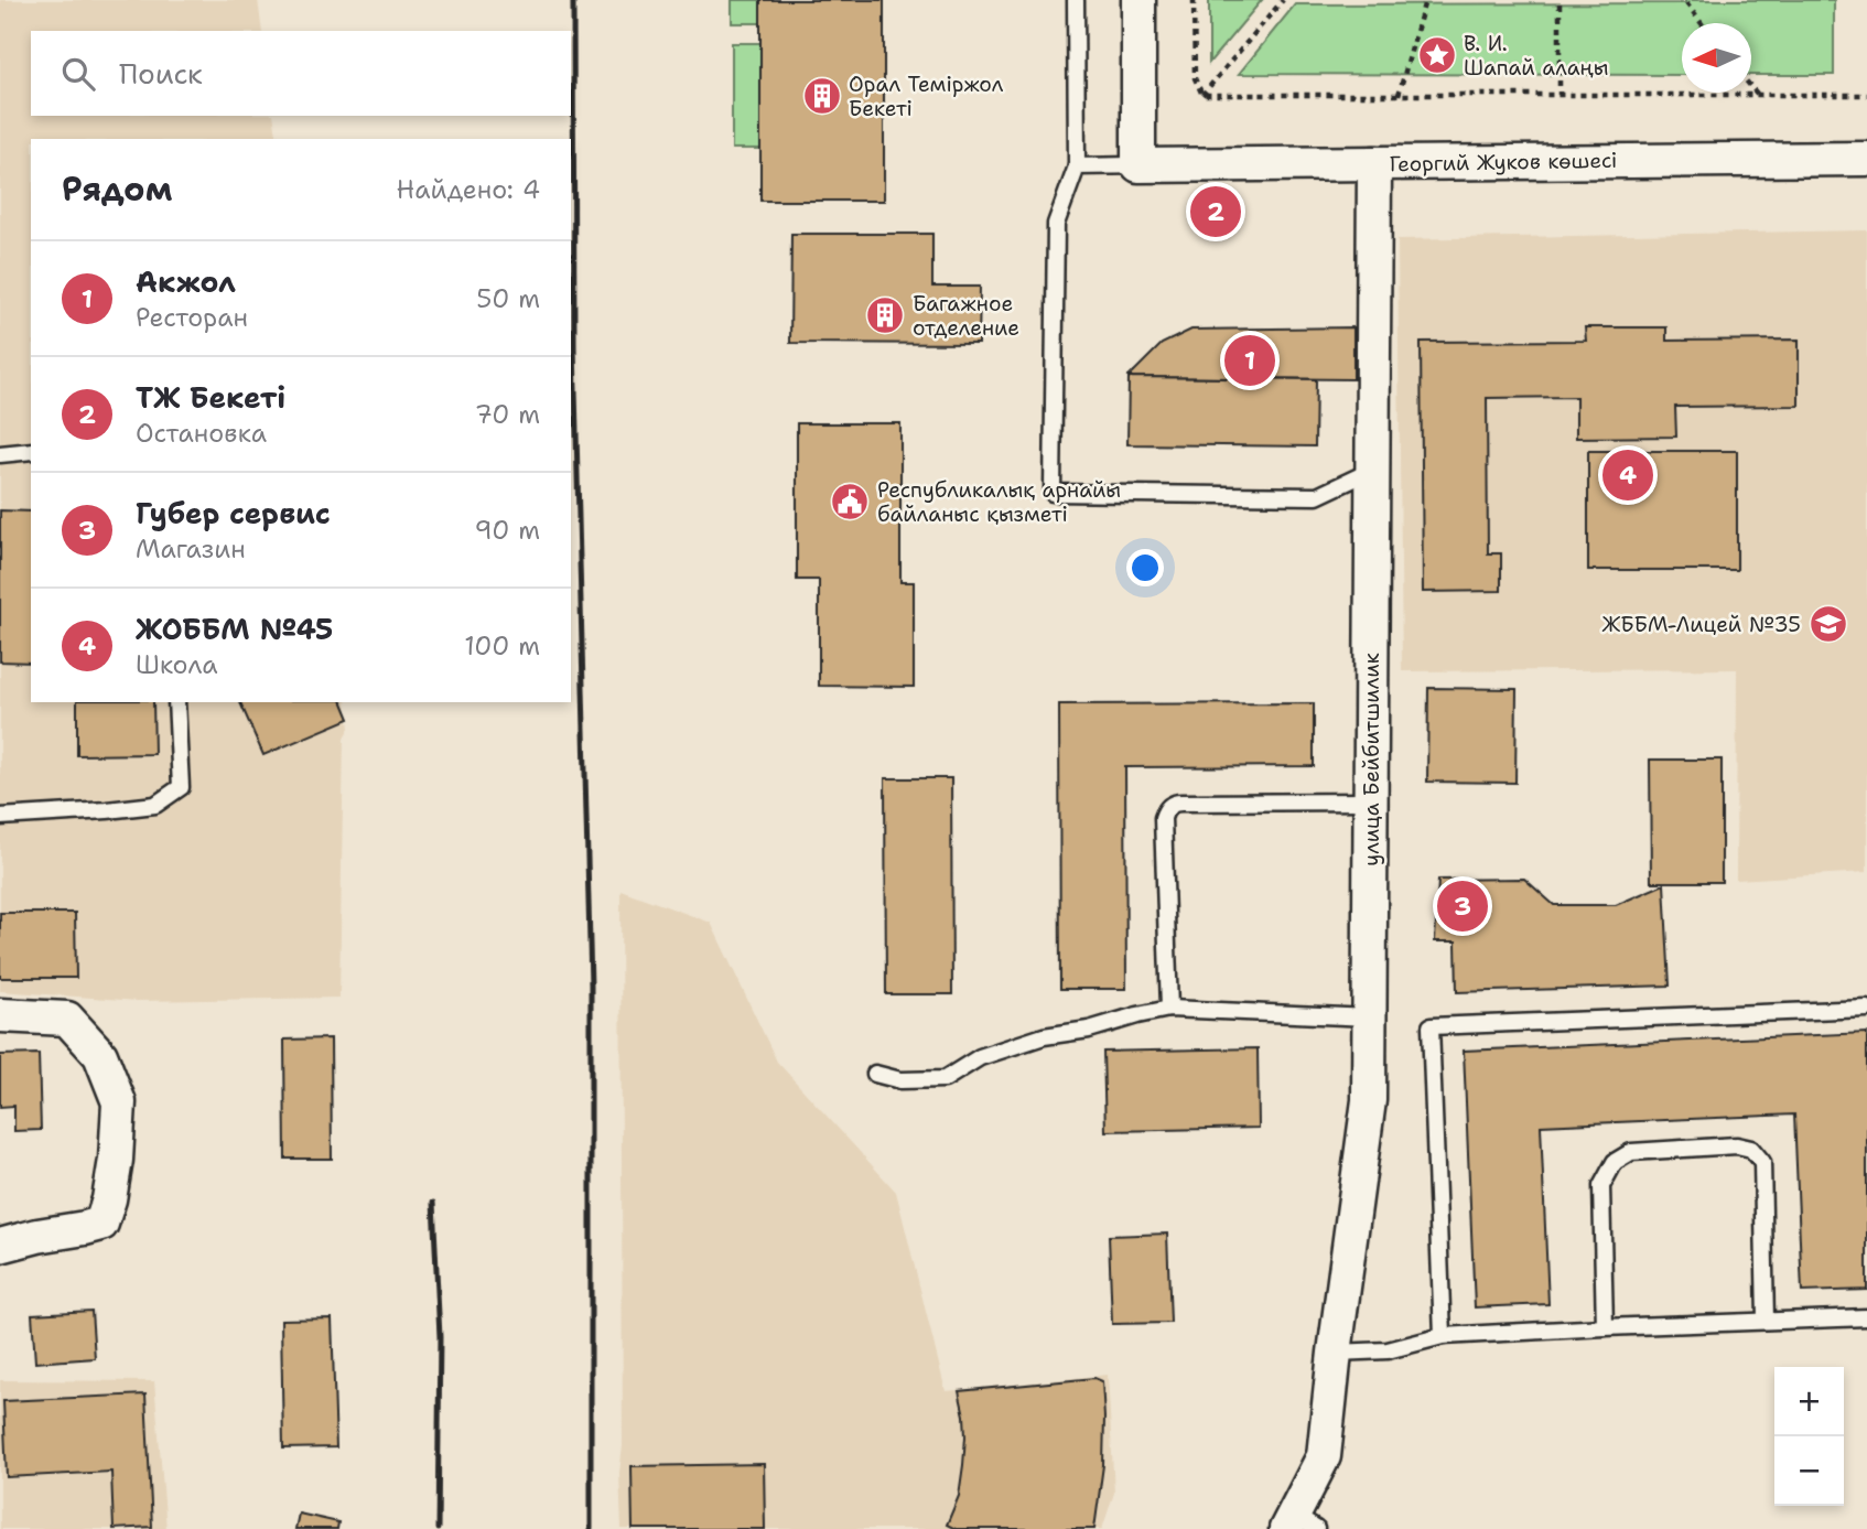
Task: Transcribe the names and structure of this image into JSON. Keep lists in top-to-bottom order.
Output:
{
  "streets": {
    "street": ["Георгий Жуков көшесі", "улица Бейбитшилик"]
  },
  "crossings": [
    ["Георгий Жуков көшесі", "улица Бейбитшилик"]
  ],
  "places": {
    "place": ["В. И. Шапай алаңы"],
    "building": ["Орал Теміржол Бекеті", "Багажное отделение"],
    "public building": ["Республикалық арнайы байланыс қызметі"],
    "school or university": ["ЖББМ-Лицей №35"]
  },
  "north": "left",
  "page": {
    "search": "Поиск",
    "heading": ["Рядом", "Найдено: 4"],
    "pins": [
      "2",
      "1",
      "4",
      "3"
    ],
    "list": [
      {
        "mark": "1",
        "name": "Акжол",
        "note": "Ресторан",
        "value": "50 m"
      },
      {
        "mark": "2",
        "name": "ТЖ Бекеті",
        "note": "Остановка",
        "value": "70 m"
      },
      {
        "mark": "3",
        "name": "Губер сервис",
        "note": "Магазин",
        "value": "90 m"
      },
      {
        "mark": "4",
        "name": "ЖОББМ №45",
        "note": "Школа",
        "value": "100 m"
      }
    ],
    "map_buttons": ["+", "−"]
  }
}
